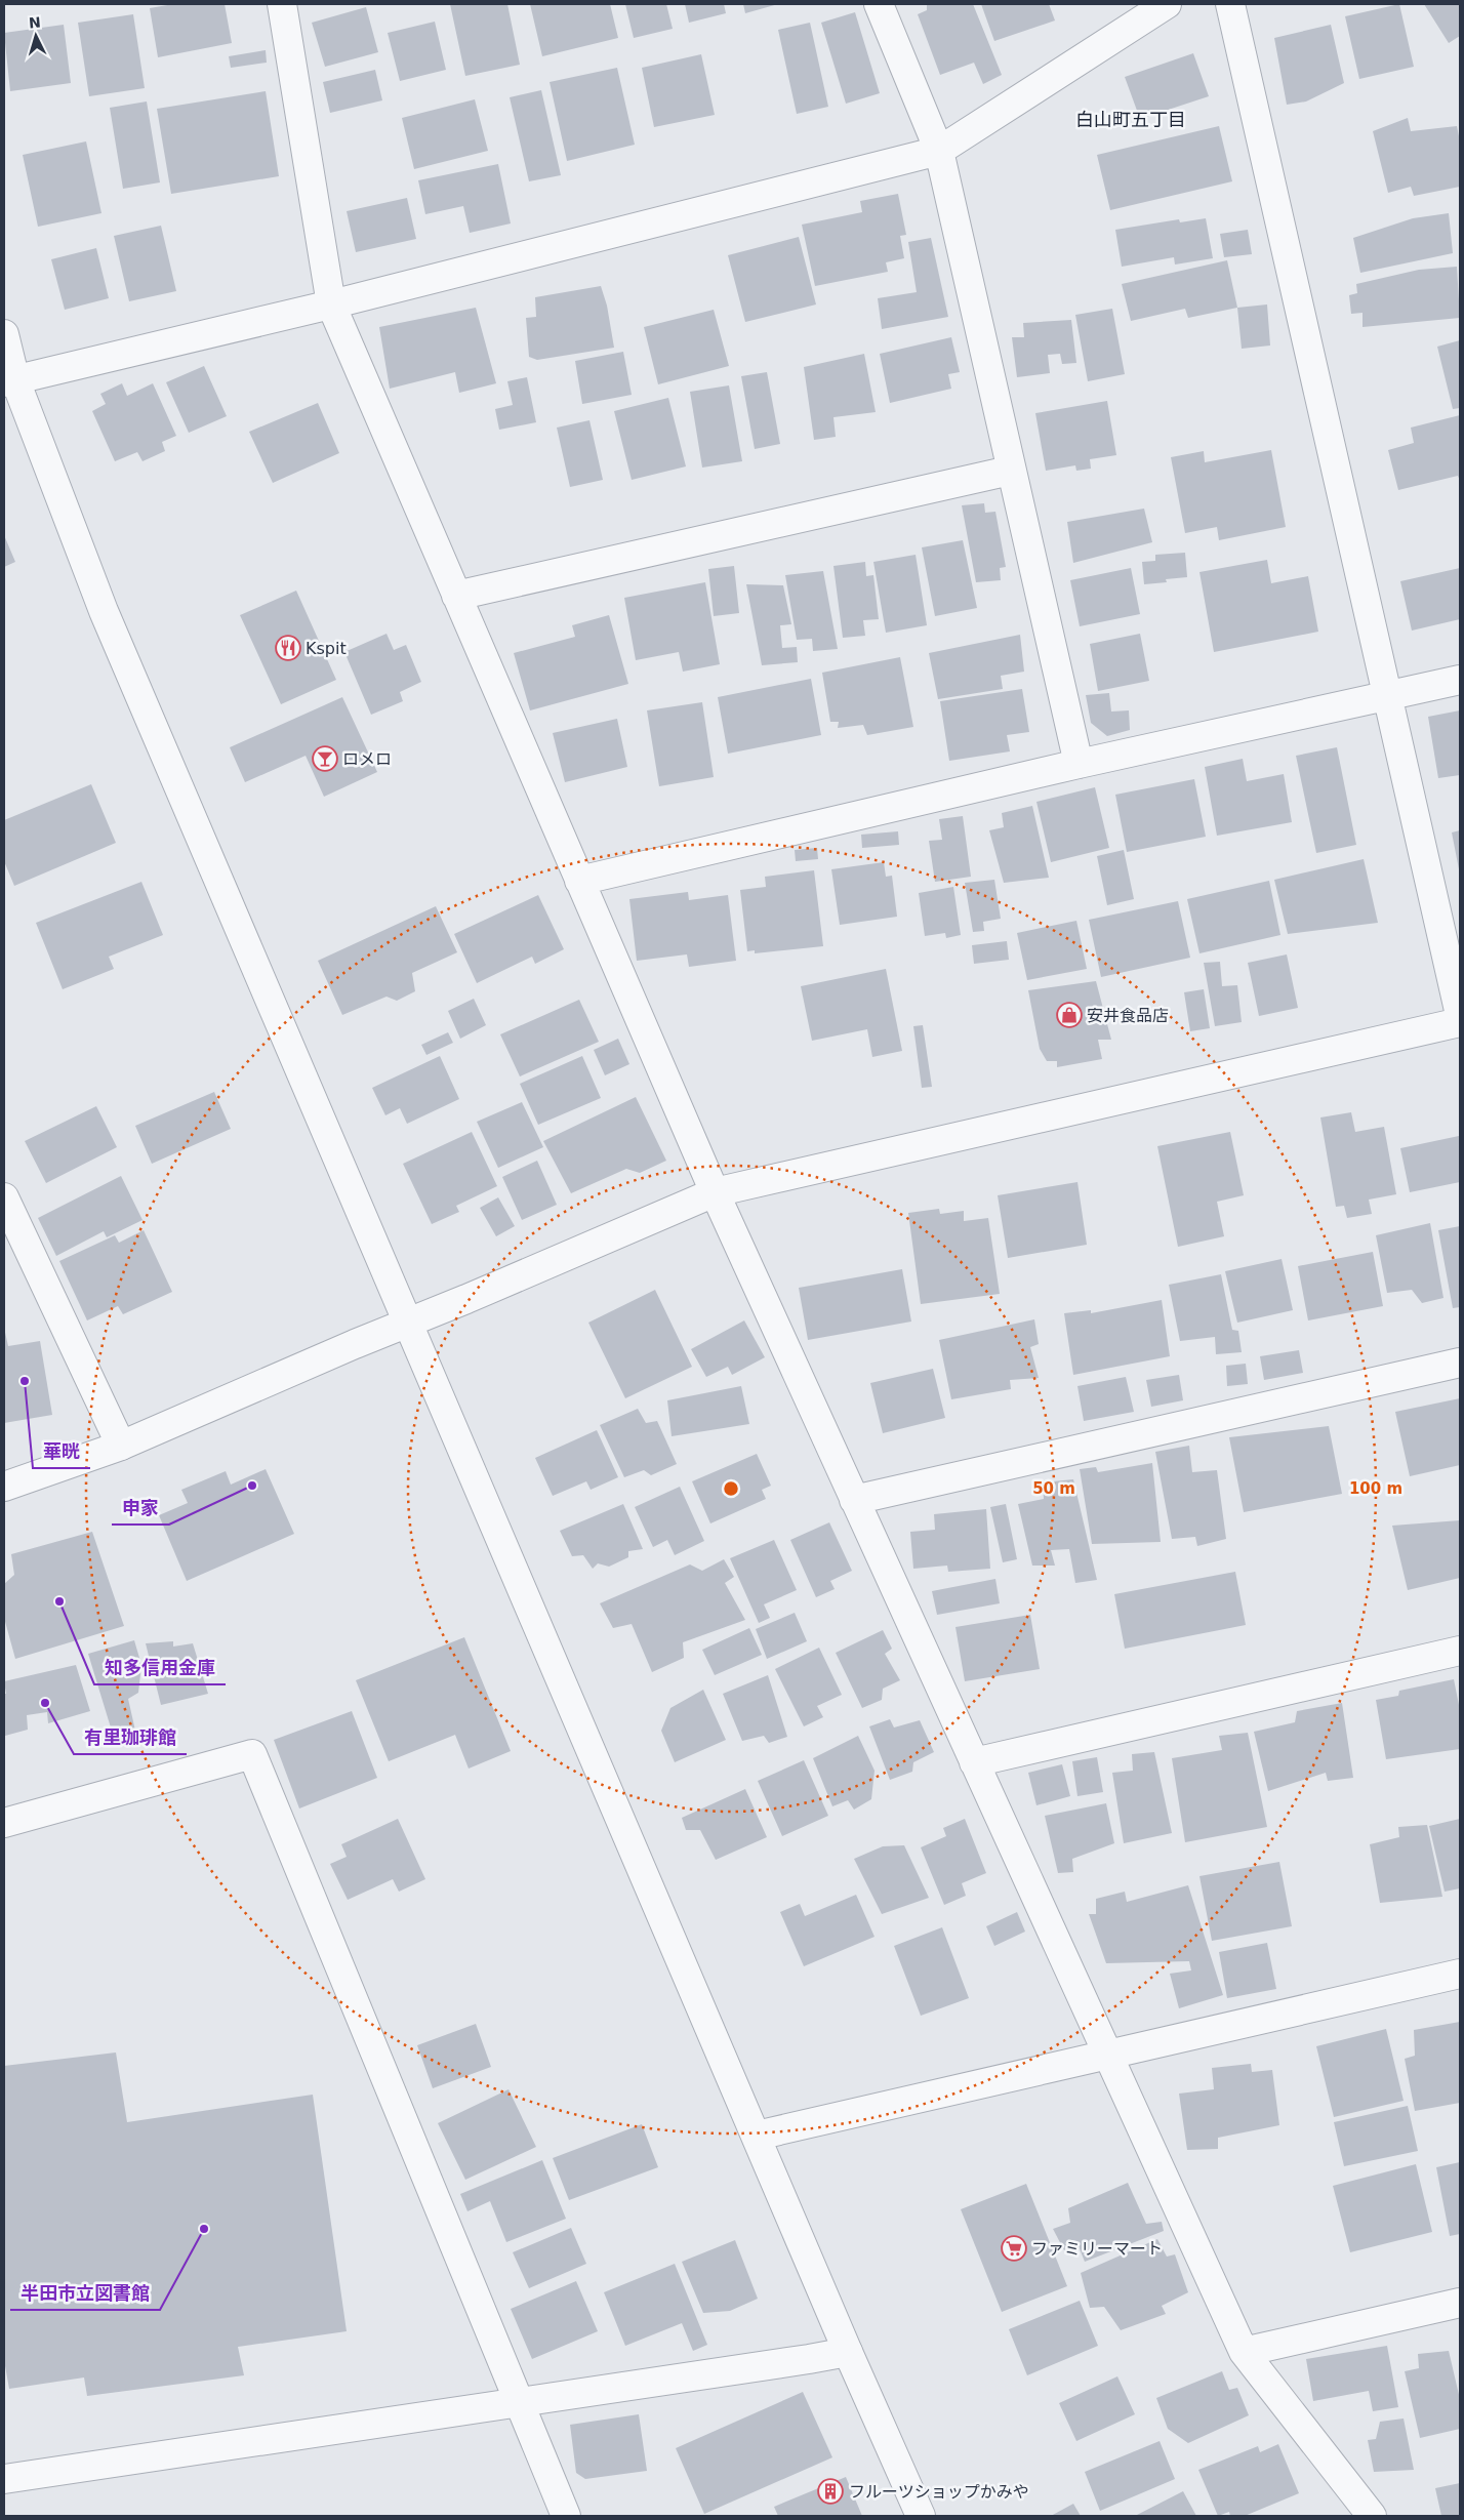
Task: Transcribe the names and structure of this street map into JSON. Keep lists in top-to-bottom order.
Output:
{
  "districts": ["白山町五丁目"],
  "places": {
    "restaurant": ["Kspit"],
    "bar": ["ロメロ"],
    "shop": ["安井食品店"],
    "other": [
      "華晄",
      "申家",
      "知多信用金庫",
      "有里珈琲館",
      "半田市立図書館"
    ],
    "supermarket": ["ファミリーマート"],
    "building": ["フルーツショップかみや"]
  },
  "north": "top",
  "rings": ["50 m", "100 m"]
}
